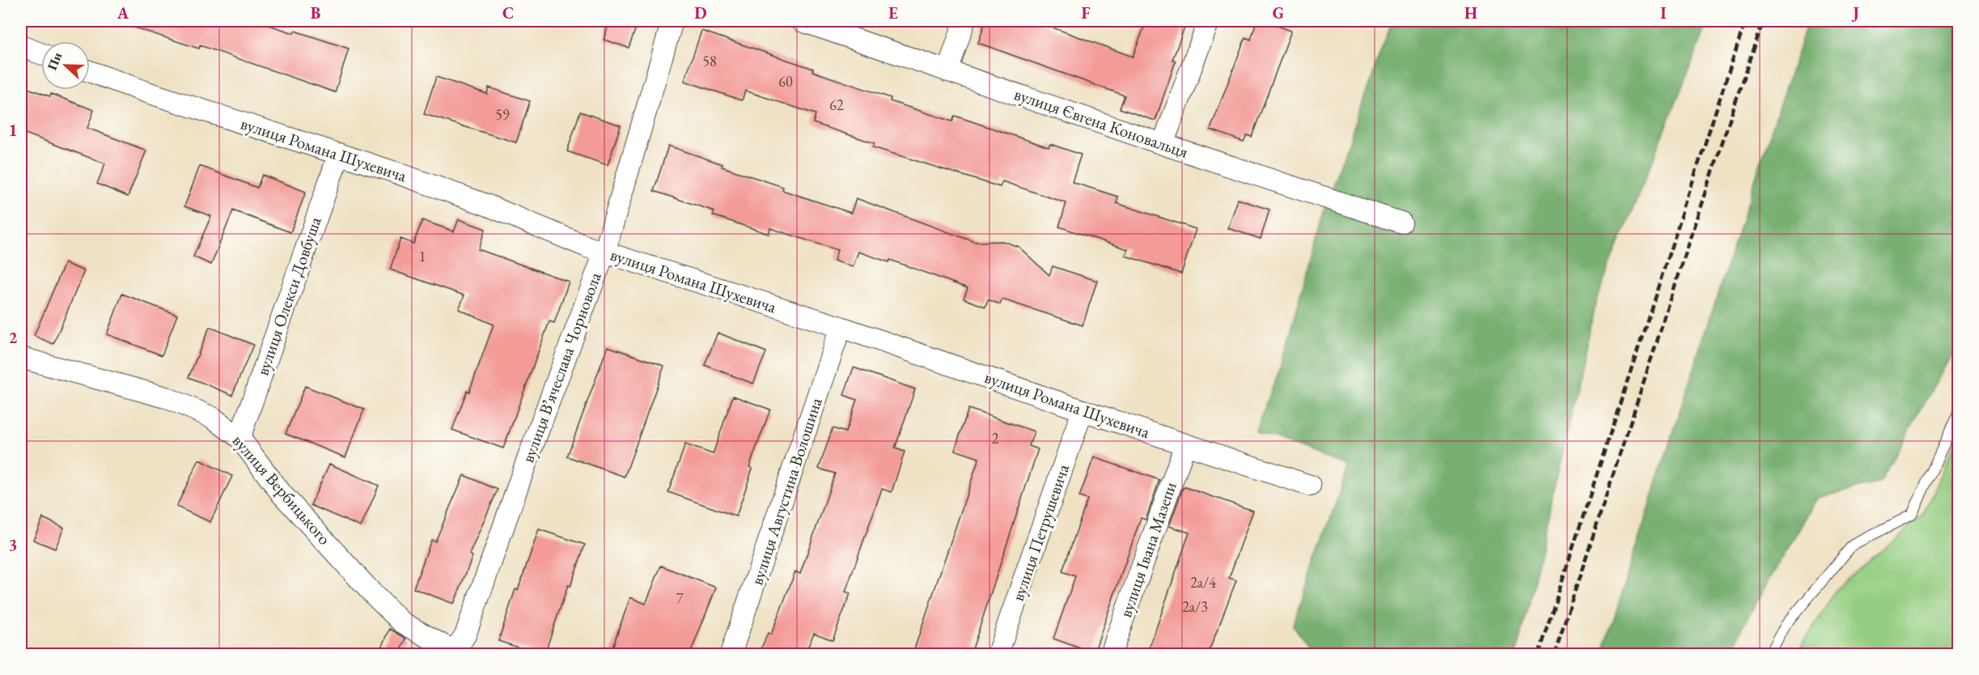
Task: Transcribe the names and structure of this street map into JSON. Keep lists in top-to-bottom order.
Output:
{
  "streets": {
    "street": [
      "вулиця Євгена Коновальця",
      "вулиця Романа Шухевича",
      "вулиця Олекси Довбуша",
      "вулиця Вʼячеслава Чорновола",
      "вулиця Вербицького",
      "вулиця Августина Волошина",
      "вулиця Петрушевича",
      "вулиця Івана Мазепи"
    ]
  },
  "crossings": [
    ["вулиця Романа Шухевича", "вулиця Олекси Довбуша"],
    ["вулиця Романа Шухевича", "вулиця Вʼячеслава Чорновола"],
    ["вулиця Романа Шухевича", "вулиця Августина Волошина"],
    ["вулиця Романа Шухевича", "вулиця Петрушевича"],
    ["вулиця Романа Шухевича", "вулиця Івана Мазепи"],
    ["вулиця Олекси Довбуша", "вулиця Вербицького"],
    ["вулиця Вʼячеслава Чорновола", "вулиця Вербицького"]
  ],
  "house_numbers": [
    "58",
    "60",
    "62",
    "59",
    "1",
    "2",
    "2а/4",
    "7",
    "2а/3"
  ],
  "north": "left",
  "grid": {
    "columns": [
      "A",
      "B",
      "C",
      "D",
      "E",
      "F",
      "G",
      "H",
      "I",
      "J"
    ],
    "rows": ["1", "2", "3"]
  }
}
